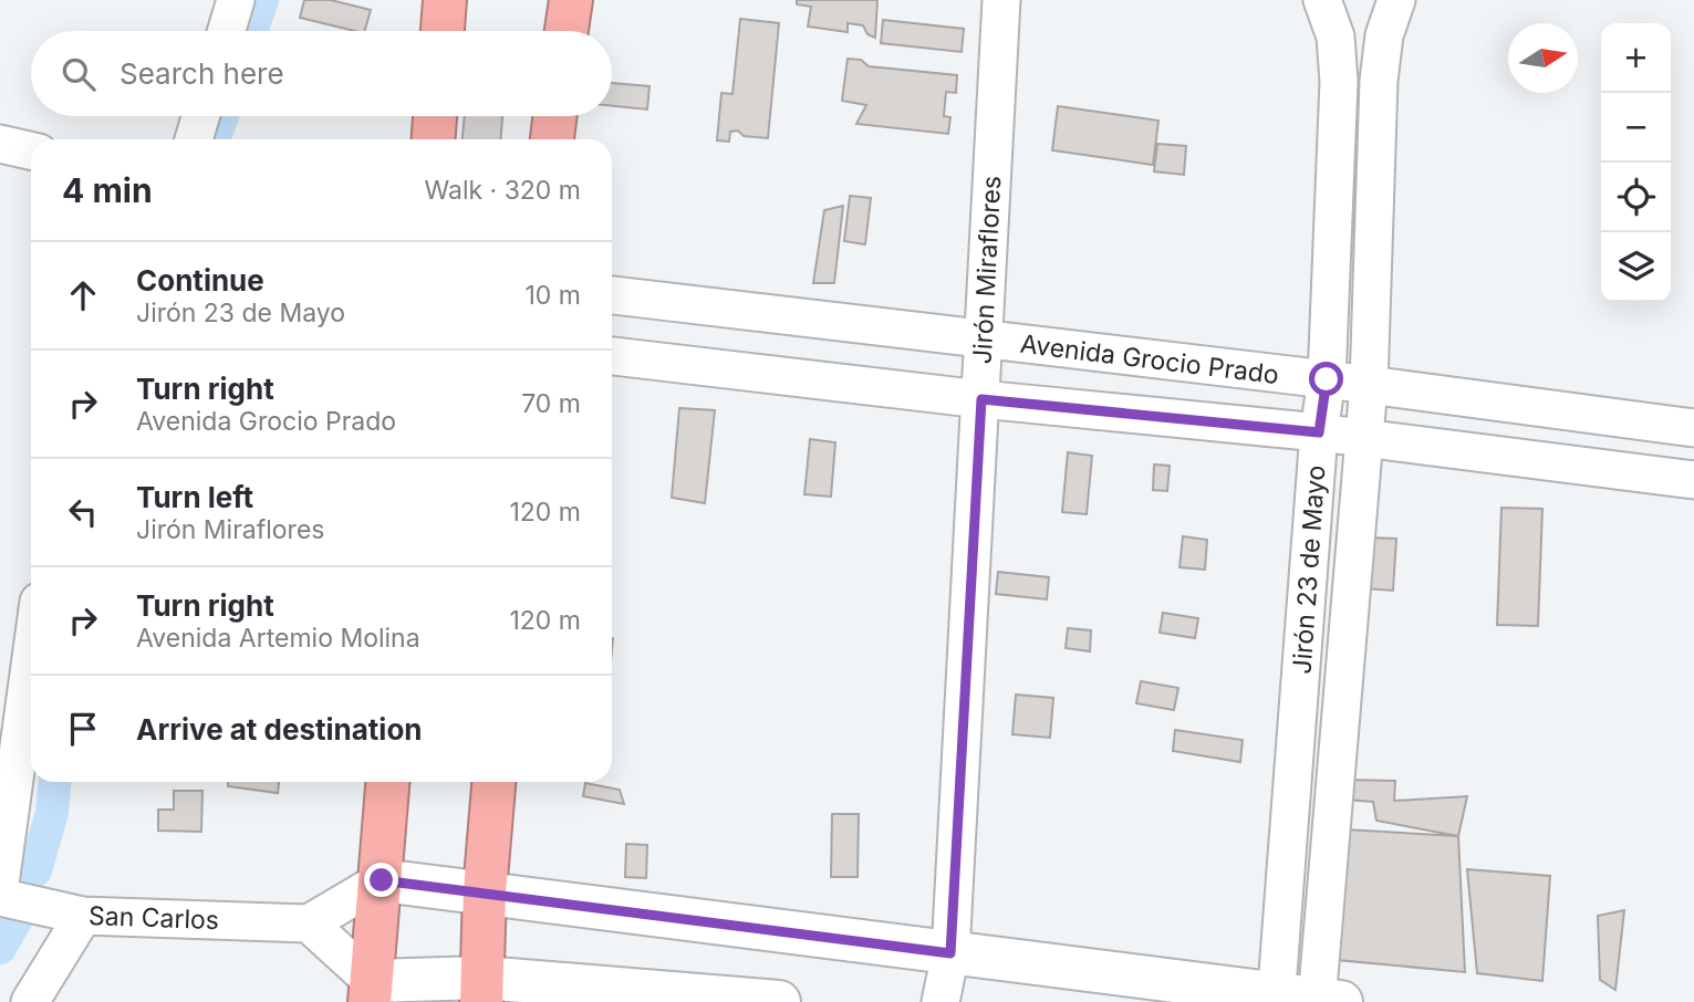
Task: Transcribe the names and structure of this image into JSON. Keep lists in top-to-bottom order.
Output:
{
  "streets": {
    "street": [
      "Jirón Miraflores",
      "Avenida Grocio Prado",
      "Jirón 23 de Mayo",
      "San Carlos"
    ]
  },
  "crossings": [
    ["Jirón Miraflores", "Avenida Grocio Prado"],
    ["Avenida Grocio Prado", "Jirón 23 de Mayo"]
  ],
  "north": "right",
  "page": {
    "map_buttons": ["+", "−"],
    "search": "Search here",
    "heading": ["4 min", "Walk · 320 m"],
    "list": [
      ["Continue", "Jirón 23 de Mayo", "10 m"],
      ["Turn right", "Avenida Grocio Prado", "70 m"],
      ["Turn left", "Jirón Miraflores", "120 m"],
      ["Turn right", "Avenida Artemio Molina", "120 m"],
      "Arrive at destination"
    ]
  }
}
